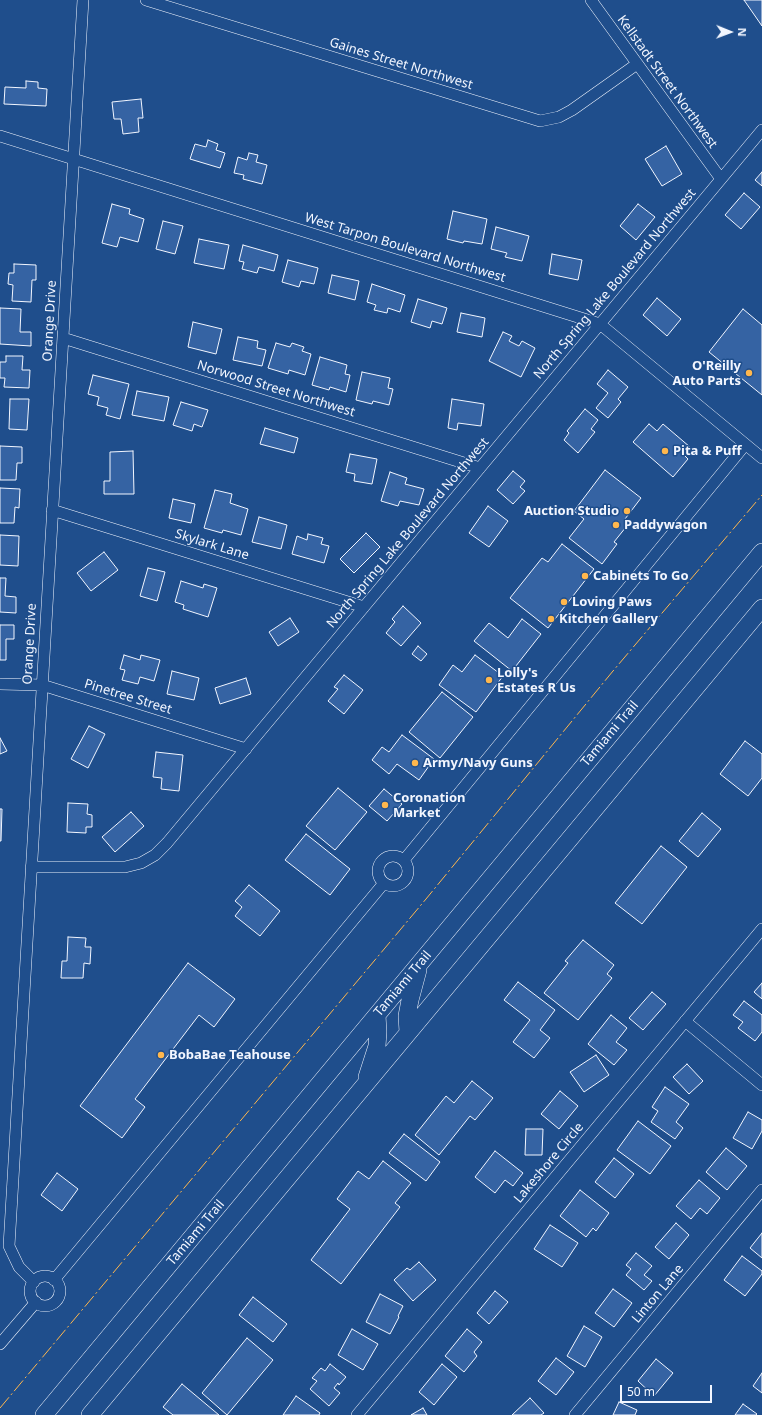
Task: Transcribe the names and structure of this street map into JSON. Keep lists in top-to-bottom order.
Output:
{
  "streets": {
    "main road": ["Tamiami Trail"],
    "street": [
      "Gaines Street Northwest",
      "Kellstadt Street Northwest",
      "West Tarpon Boulevard Northwest",
      "North Spring Lake Boulevard Northwest",
      "Orange Drive",
      "Norwood Street Northwest",
      "Skylark Lane",
      "Pinetree Street",
      "Lakeshore Circle",
      "Linton Lane"
    ]
  },
  "crossings": [
    ["Gaines Street Northwest", "Kellstadt Street Northwest"],
    ["Kellstadt Street Northwest", "North Spring Lake Boulevard Northwest"],
    ["West Tarpon Boulevard Northwest", "North Spring Lake Boulevard Northwest"],
    ["West Tarpon Boulevard Northwest", "Orange Drive"],
    ["North Spring Lake Boulevard Northwest", "Orange Drive"],
    ["North Spring Lake Boulevard Northwest", "Norwood Street Northwest"],
    ["North Spring Lake Boulevard Northwest", "Skylark Lane"],
    ["North Spring Lake Boulevard Northwest", "Pinetree Street"],
    ["Orange Drive", "Norwood Street Northwest"],
    ["Orange Drive", "Skylark Lane"],
    ["Orange Drive", "Pinetree Street"]
  ],
  "places": [
    "O'Reilly Auto Parts",
    "Pita & Puff",
    "Auction Studio",
    "Paddywagon",
    "Cabinets To Go",
    "Loving Paws",
    "Kitchen Gallery",
    "Lolly's Estates R Us",
    "Army/Navy Guns",
    "Coronation Market",
    "BobaBae Teahouse"
  ],
  "scale_bar": "50 m",
  "north": "right"
}
